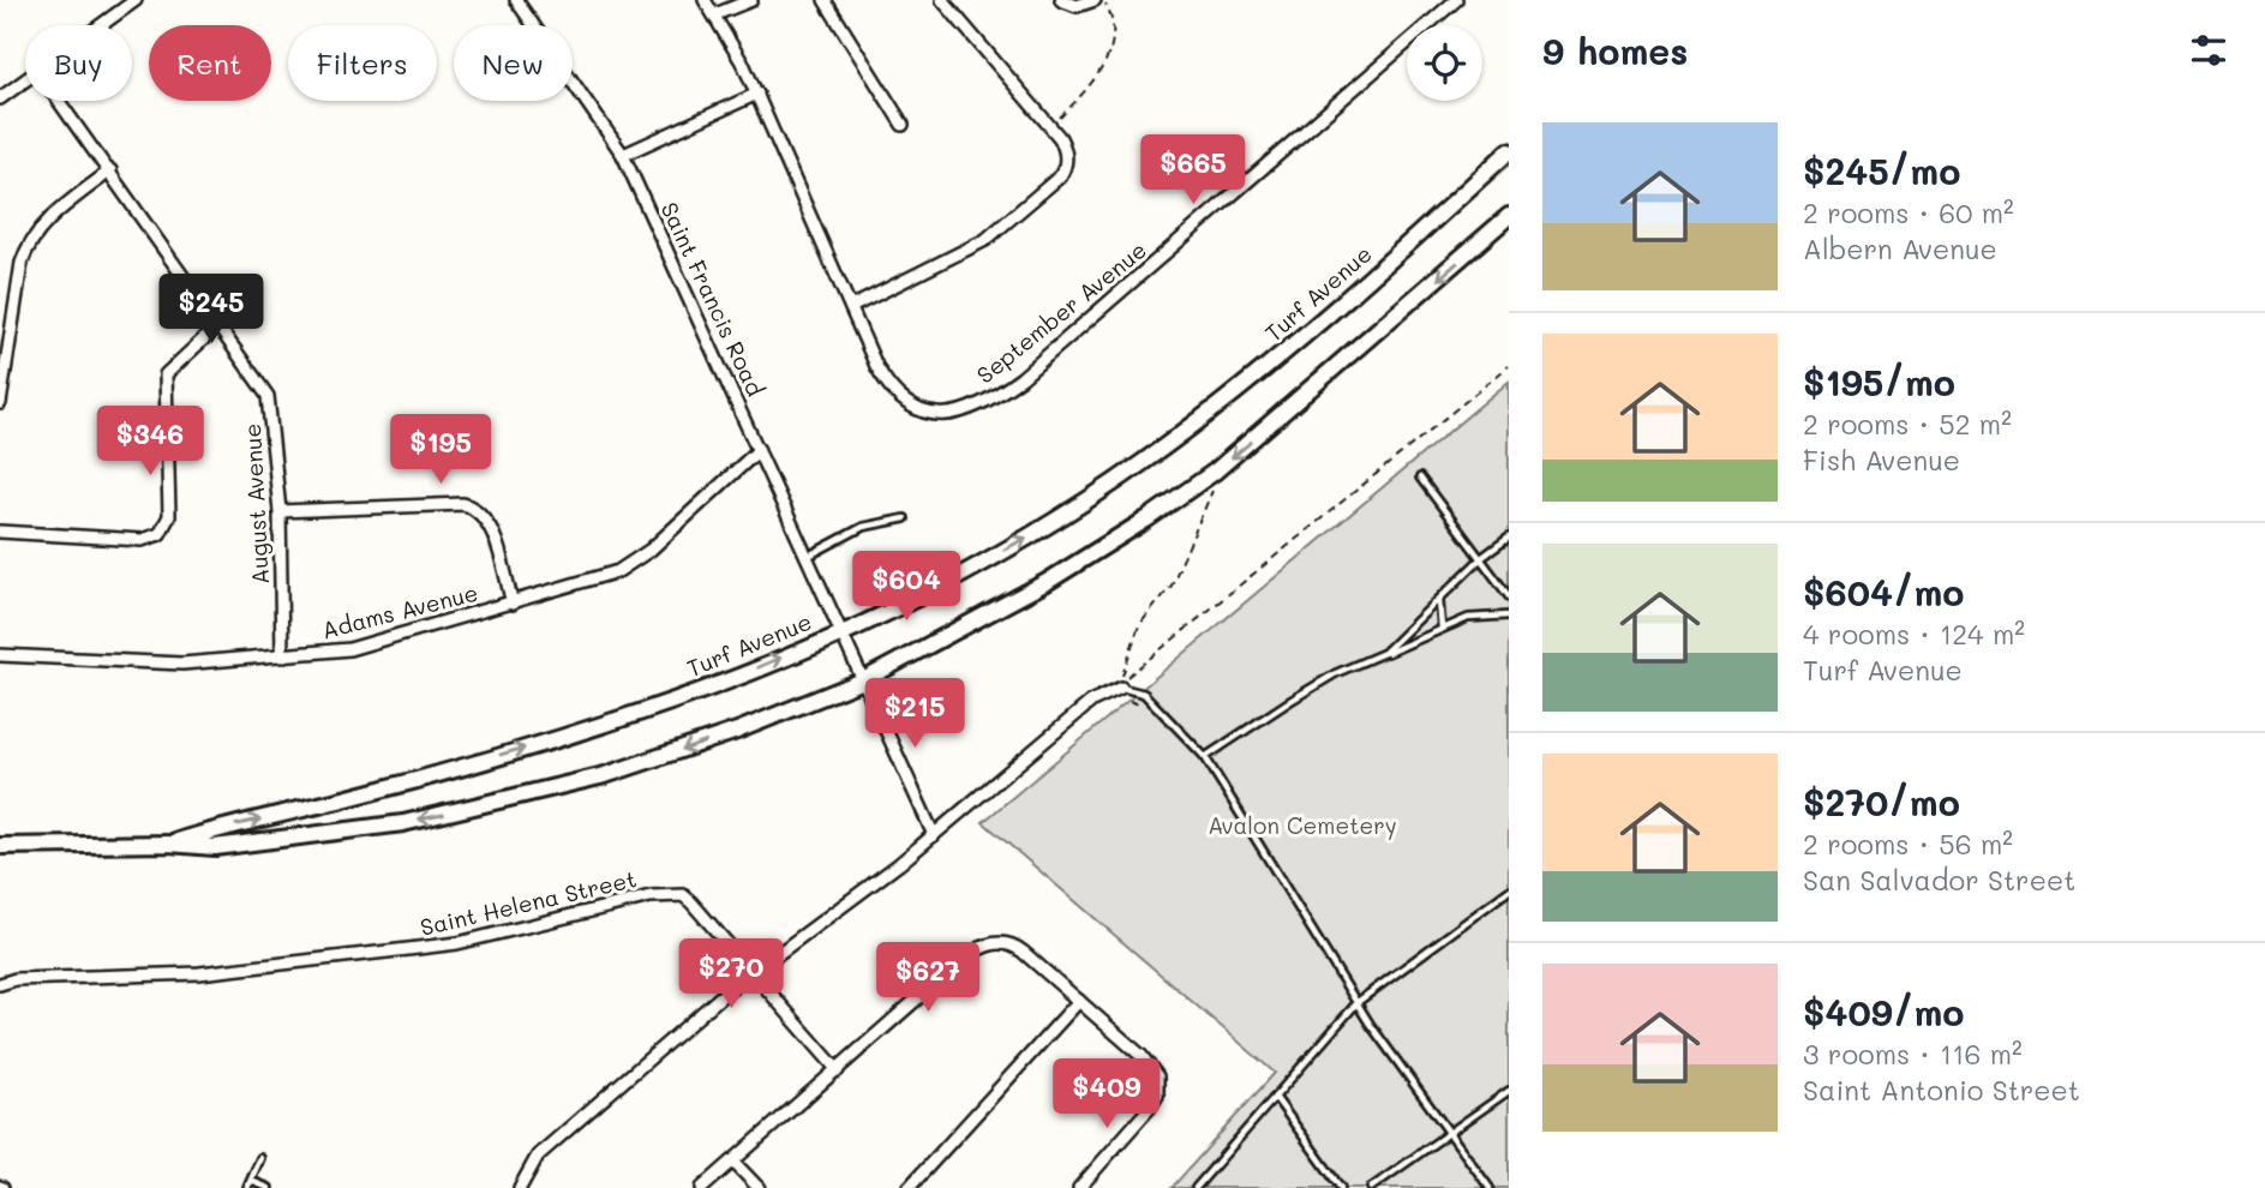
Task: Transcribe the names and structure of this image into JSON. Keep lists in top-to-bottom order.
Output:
{
  "streets": {
    "main road": ["Turf Avenue"],
    "street": [
      "Saint Francis Road",
      "September Avenue",
      "August Avenue",
      "Adams Avenue",
      "Saint Helena Street"
    ]
  },
  "crossings": [
    ["Turf Avenue", "Saint Francis Road"],
    ["Saint Francis Road", "Adams Avenue"],
    ["August Avenue", "Adams Avenue"]
  ],
  "parks": ["Avalon Cemetery"],
  "page": {
    "heading": "9 homes",
    "chip": [
      "Buy",
      "Rent",
      "Filters",
      "New"
    ],
    "list": [
      {
        "name": "$245/mo",
        "note": "2 rooms · 60 m² · Albern Avenue"
      },
      {
        "name": "$195/mo",
        "note": "2 rooms · 52 m² · Fish Avenue"
      },
      {
        "name": "$604/mo",
        "note": "4 rooms · 124 m² · Turf Avenue"
      },
      {
        "name": "$270/mo",
        "note": "2 rooms · 56 m² · San Salvador Street"
      },
      {
        "name": "$409/mo",
        "note": "3 rooms · 116 m² · Saint Antonio Street"
      }
    ],
    "price": [
      "$665",
      "$245",
      "$346",
      "$195",
      "$604",
      "$215",
      "$270",
      "$627",
      "$409"
    ]
  }
}
